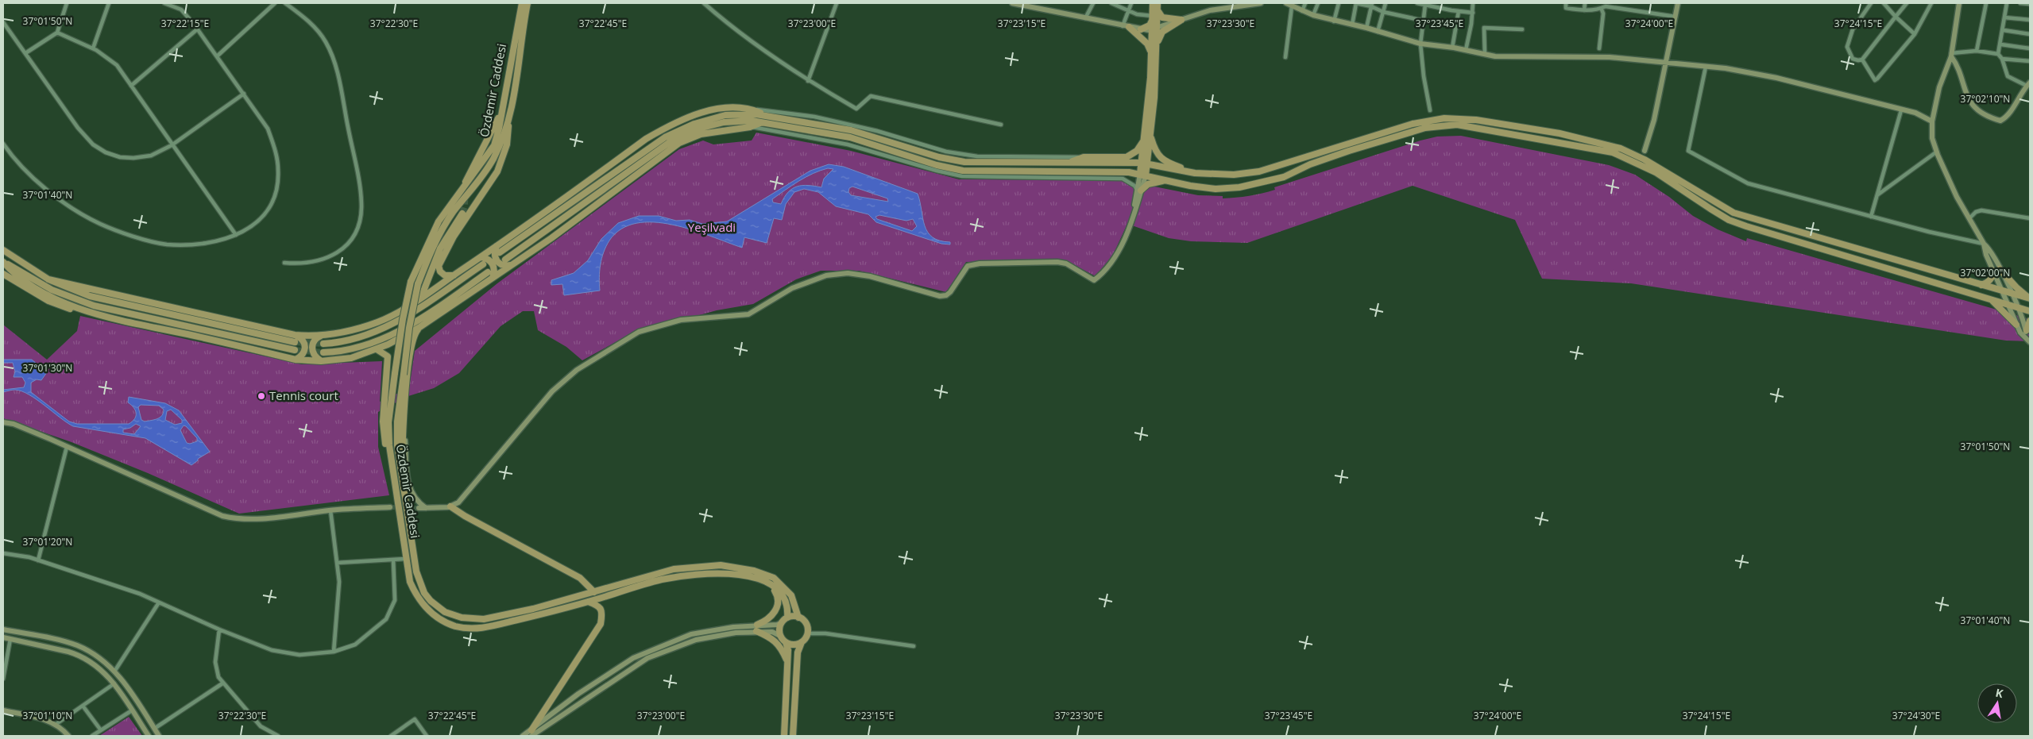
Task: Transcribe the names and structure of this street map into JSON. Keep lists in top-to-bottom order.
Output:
{
  "streets": {
    "main road": ["Özdemir Caddesi"]
  },
  "parks": ["Yeşilvadi"],
  "places": ["Tennis court"],
  "north": "top",
  "coordinates": [
    "37°01'50\"N",
    "37°22'15\"E",
    "37°22'30\"E",
    "37°22'45\"E",
    "37°23'00\"E",
    "37°23'15\"E",
    "37°23'30\"E",
    "37°23'45\"E",
    "37°24'00\"E",
    "37°24'15\"E",
    "37°02'10\"N",
    "37°01'40\"N",
    "37°02'00\"N",
    "37°01'30\"N",
    "37°01'20\"N",
    "37°24'30\"E",
    "37°01'10\"N"
  ]
}
